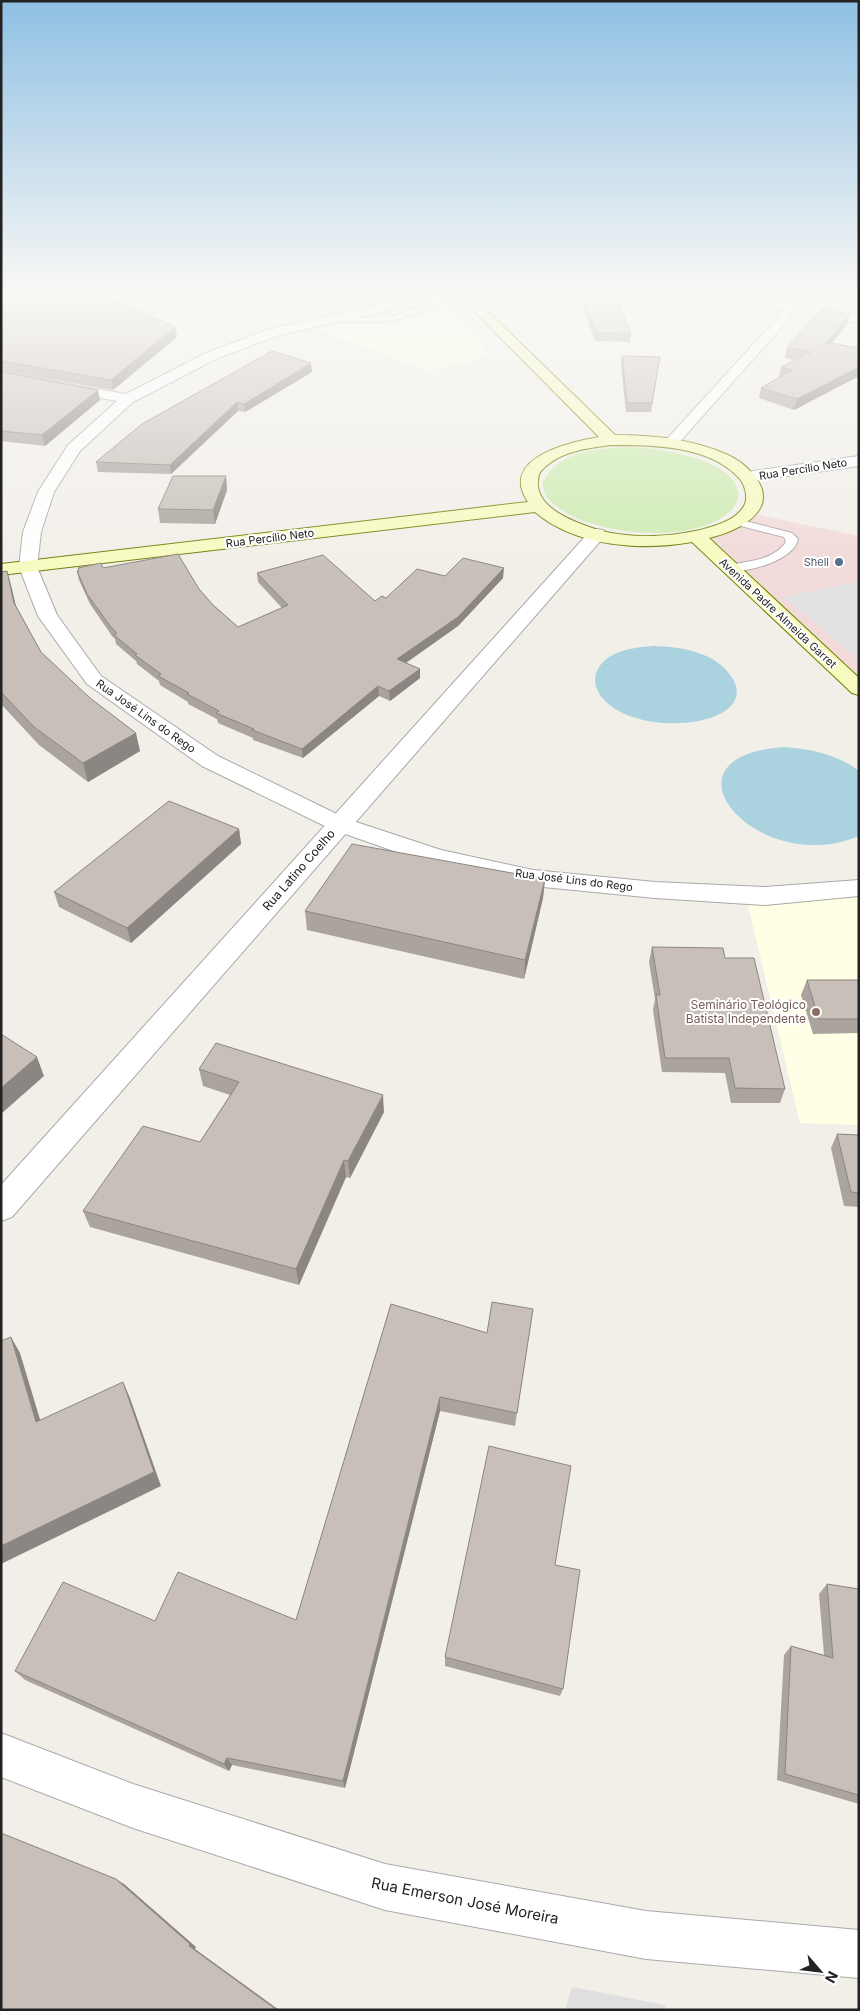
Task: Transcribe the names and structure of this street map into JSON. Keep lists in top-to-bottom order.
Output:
{
  "streets": {
    "main road": ["Rua Percílio Neto", "Avenida Padre Almeida Garret"],
    "street": ["Rua José Lins do Rego", "Rua Latino Coelho", "Rua Emerson José Moreira"]
  },
  "crossings": [
    ["Rua Percílio Neto", "Rua José Lins do Rego"],
    ["Rua José Lins do Rego", "Rua Latino Coelho"]
  ],
  "places": ["Shell", "Seminário Teológico Batista Independente"],
  "north": "bottom right"
}
